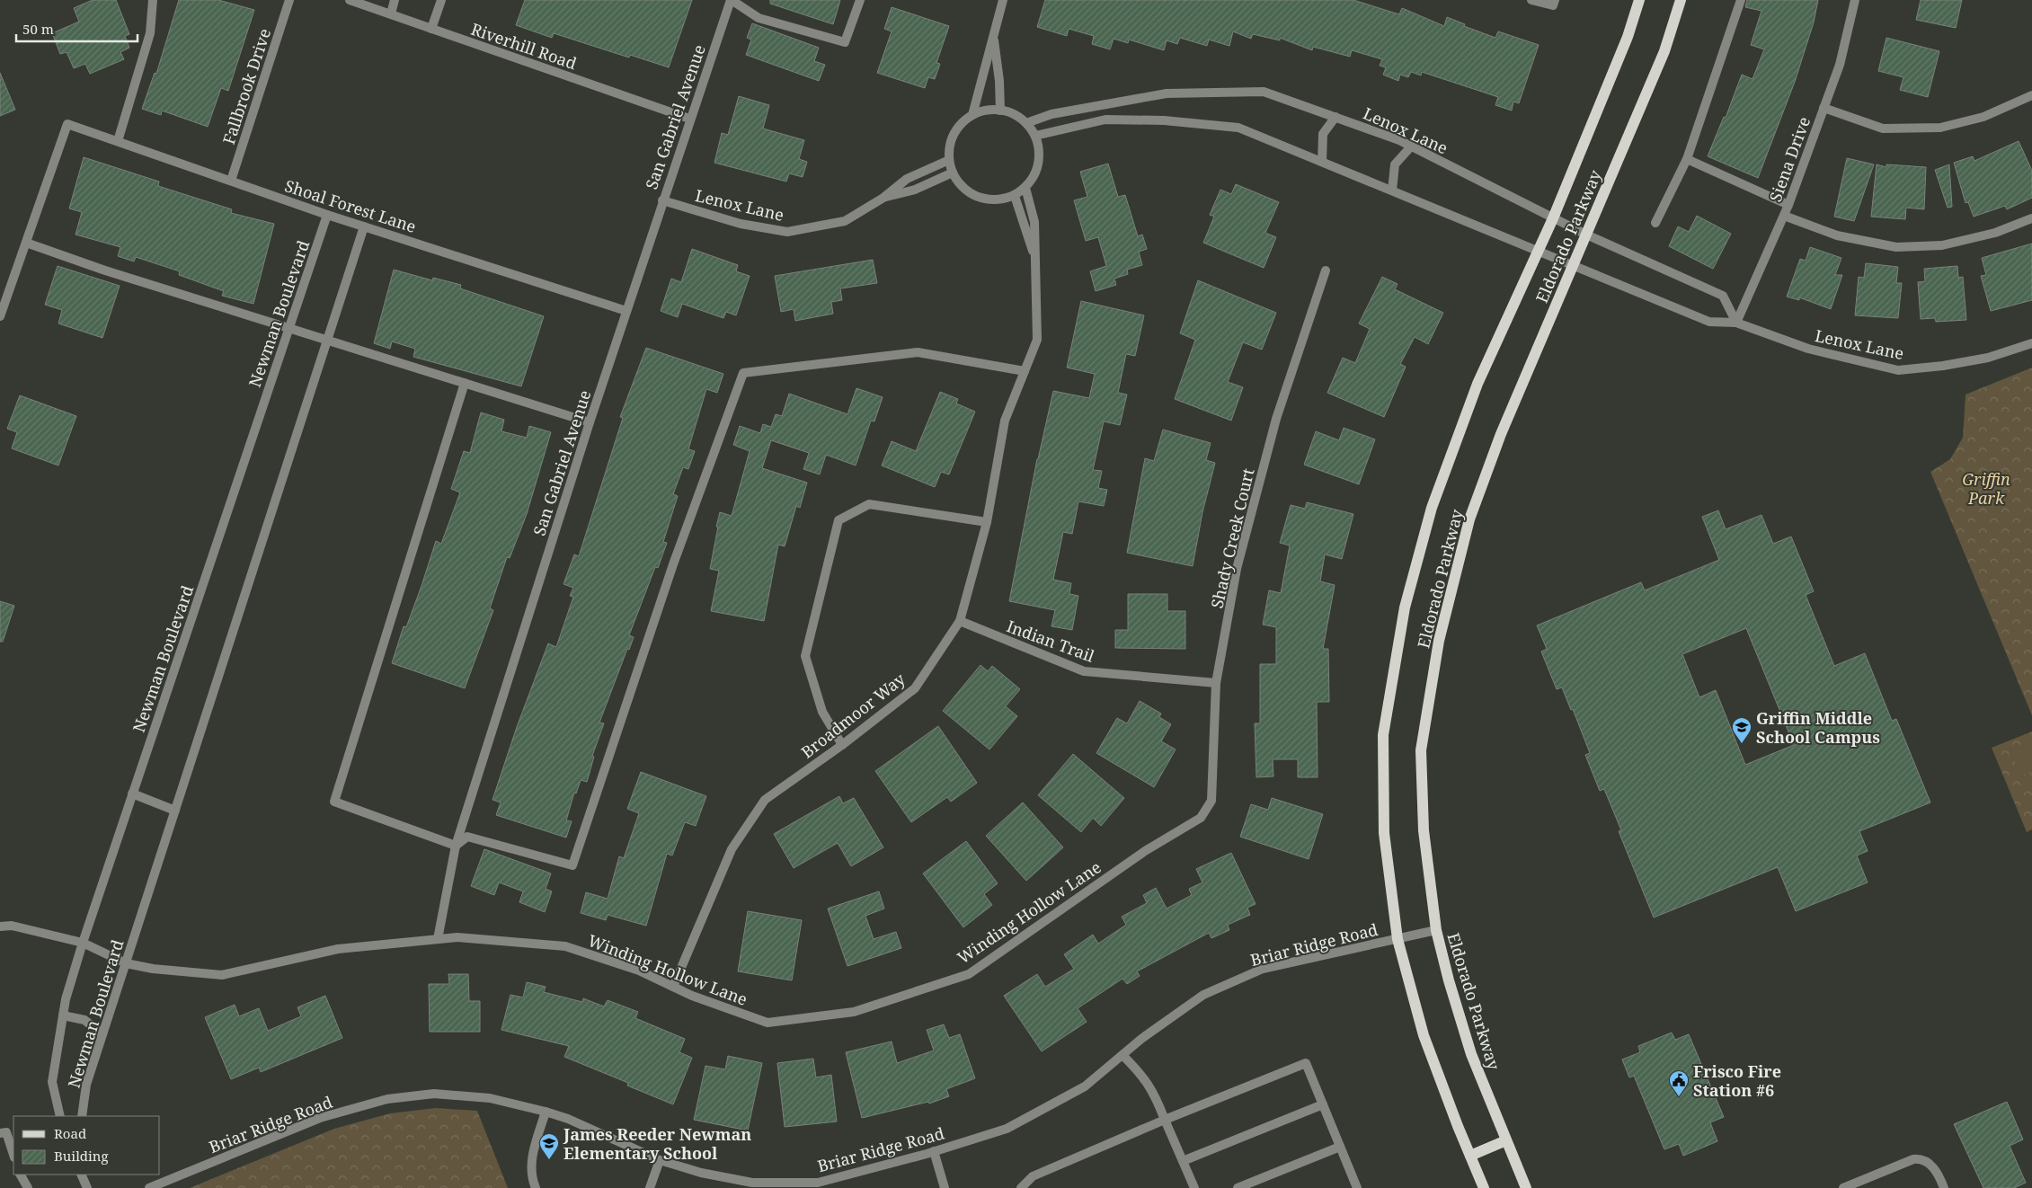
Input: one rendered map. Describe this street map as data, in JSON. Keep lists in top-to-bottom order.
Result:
{
  "streets": {
    "main road": ["Eldorado Parkway"],
    "street": [
      "Riverhill Road",
      "Fallbrook Drive",
      "San Gabriel Avenue",
      "Lenox Lane",
      "Siena Drive",
      "Shoal Forest Lane",
      "Newman Boulevard",
      "Shady Creek Court",
      "Indian Trail",
      "Broadmoor Way",
      "Winding Hollow Lane",
      "Briar Ridge Road"
    ]
  },
  "crossings": [
    ["Riverhill Road", "San Gabriel Avenue"],
    ["Fallbrook Drive", "Shoal Forest Lane"],
    ["San Gabriel Avenue", "Lenox Lane"],
    ["San Gabriel Avenue", "Shoal Forest Lane"],
    ["San Gabriel Avenue", "Winding Hollow Lane"],
    ["Lenox Lane", "Siena Drive"],
    ["Lenox Lane", "Eldorado Parkway"],
    ["Lenox Lane", "Broadmoor Way"],
    ["Shoal Forest Lane", "Newman Boulevard"],
    ["Eldorado Parkway", "Briar Ridge Road"],
    ["Newman Boulevard", "Winding Hollow Lane"],
    ["Shady Creek Court", "Indian Trail"],
    ["Shady Creek Court", "Winding Hollow Lane"],
    ["Indian Trail", "Broadmoor Way"],
    ["Broadmoor Way", "Winding Hollow Lane"]
  ],
  "parks": ["Griffin Park"],
  "places": {
    "school or university": ["Griffin Middle School Campus", "James Reeder Newman Elementary School"],
    "public building": ["Frisco Fire Station #6"]
  },
  "legend": ["Road", "Building"],
  "scale_bar": "50 m"
}
